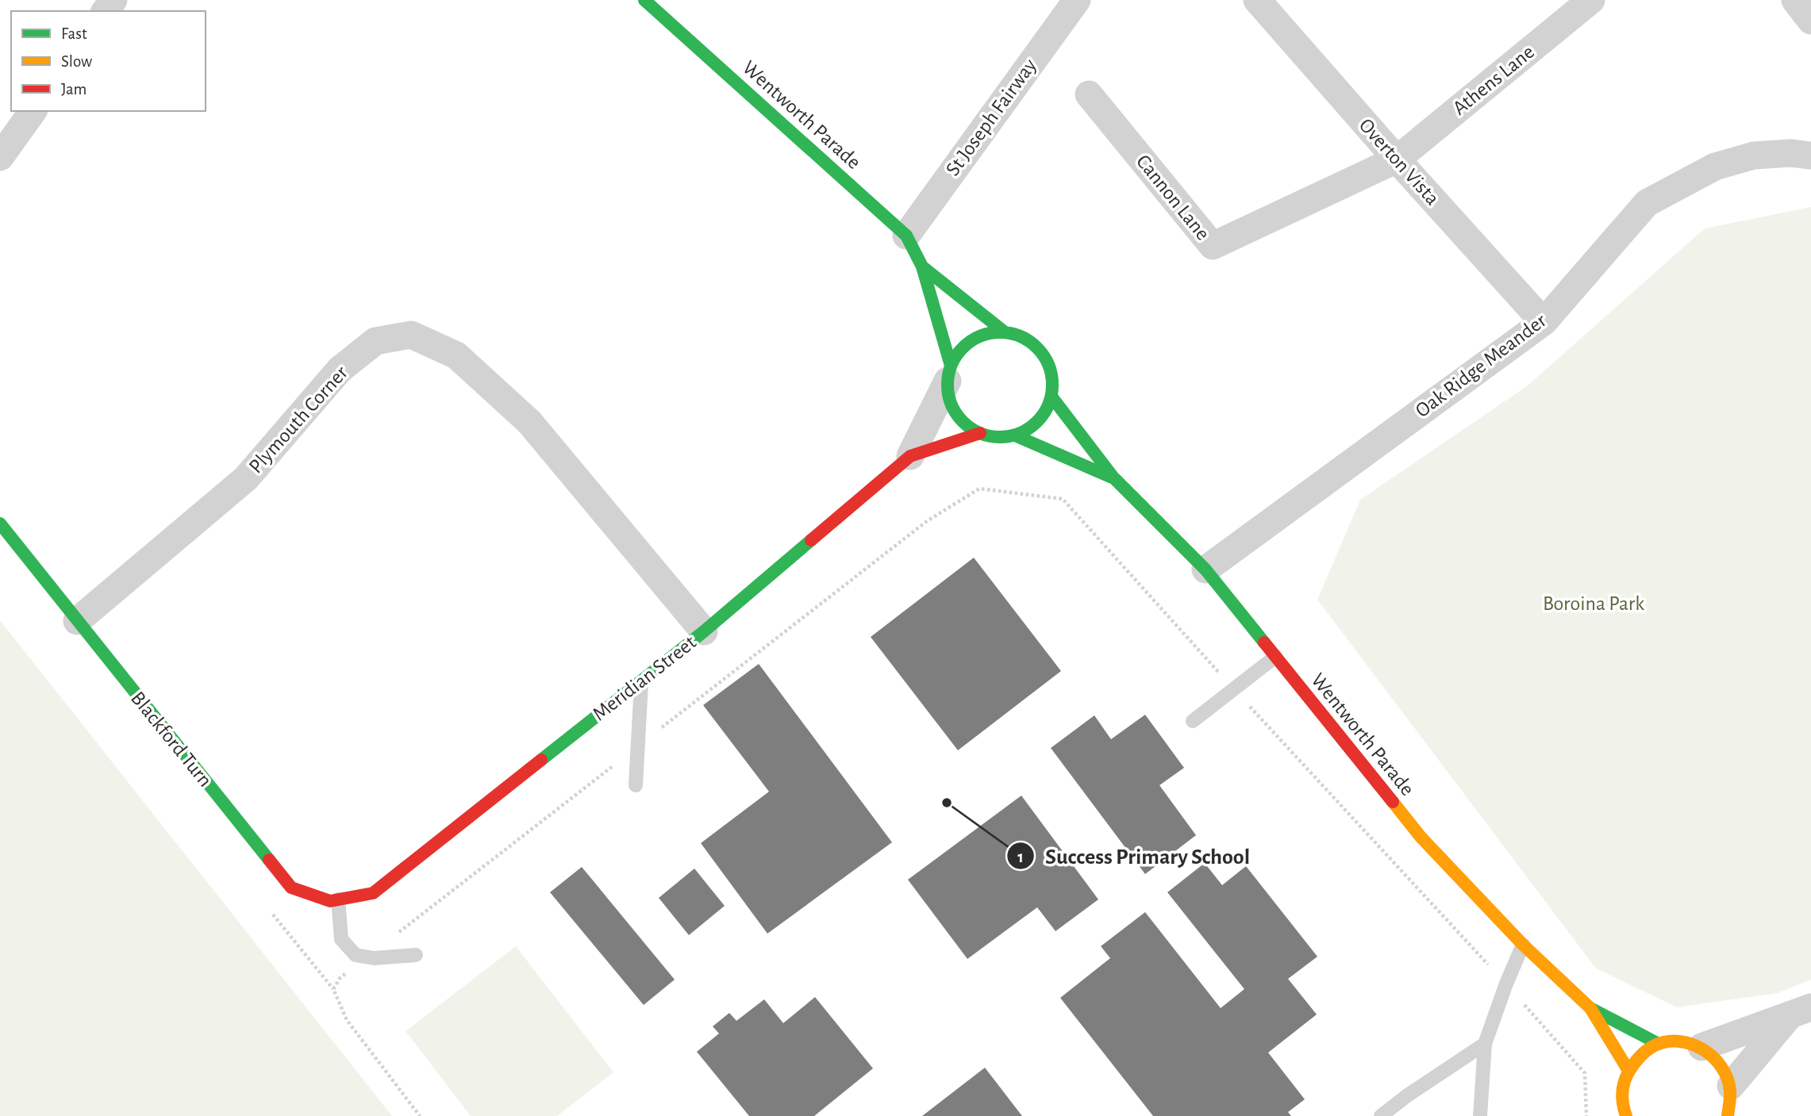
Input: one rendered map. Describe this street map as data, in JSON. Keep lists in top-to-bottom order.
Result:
{
  "streets": {
    "street": [
      "Athens Lane",
      "Wentworth Parade",
      "St Joseph Fairway",
      "Overton Vista",
      "Cannon Lane",
      "Oak Ridge Meander",
      "Plymouth Corner",
      "Meridian Street",
      "Blackford Turn"
    ]
  },
  "crossings": [
    ["Athens Lane", "Overton Vista"],
    ["Athens Lane", "Cannon Lane"],
    ["Wentworth Parade", "St Joseph Fairway"],
    ["Wentworth Parade", "Oak Ridge Meander"],
    ["Wentworth Parade", "Meridian Street"],
    ["Overton Vista", "Cannon Lane"],
    ["Overton Vista", "Oak Ridge Meander"],
    ["Plymouth Corner", "Meridian Street"],
    ["Plymouth Corner", "Blackford Turn"],
    ["Meridian Street", "Blackford Turn"]
  ],
  "parks": ["Boroina Park"],
  "places": ["Success Primary School"],
  "legend": ["Fast", "Slow", "Jam"]
}
